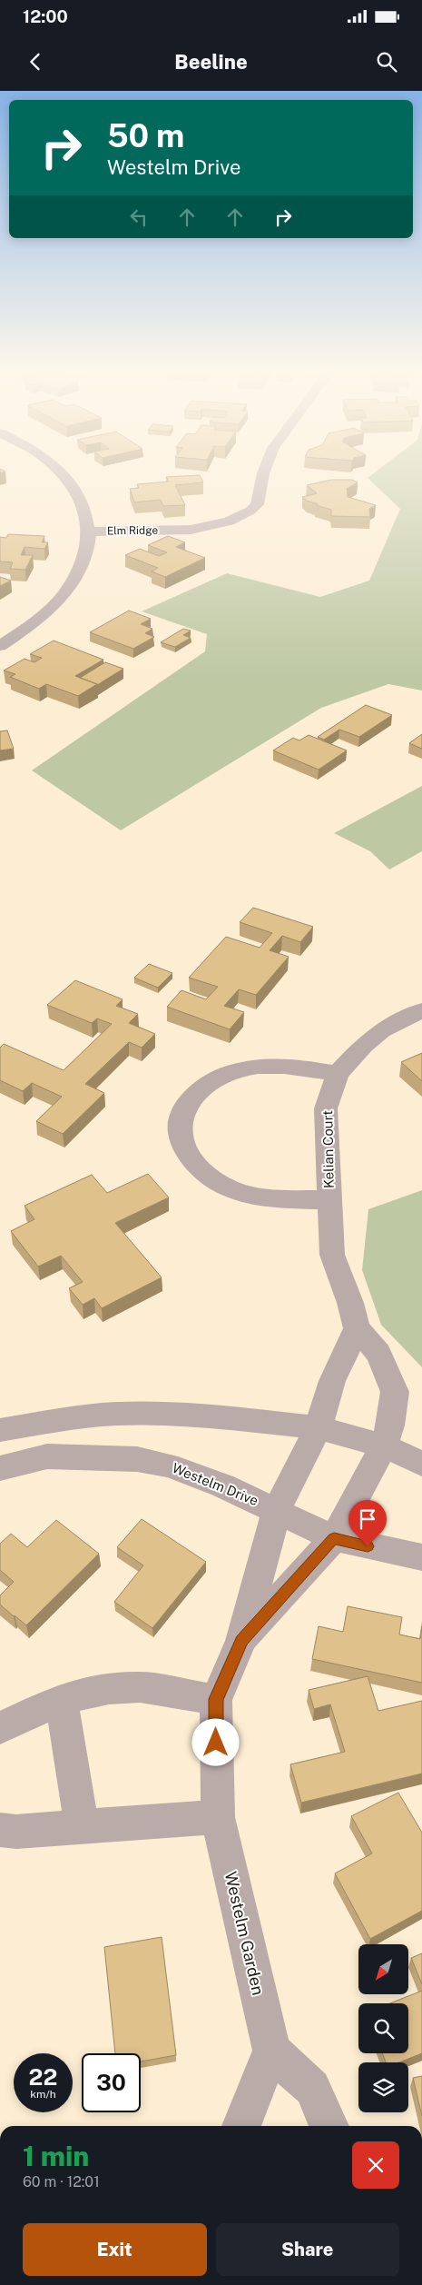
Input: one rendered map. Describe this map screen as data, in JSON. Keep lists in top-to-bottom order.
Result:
{
  "streets": {
    "street": [
      "Elm Ridge",
      "Kelian Court",
      "Westelm Drive",
      "Westelm Garden"
    ]
  },
  "crossings": [
    ["Kelian Court", "Westelm Drive"],
    ["Kelian Court", "Westelm Garden"],
    ["Westelm Drive", "Westelm Garden"]
  ],
  "north": "bottom left",
  "page": {
    "status": "12:00",
    "header": "Beeline",
    "turn": ["50 m", "Westelm Drive"],
    "speed": "22 km/h",
    "limit": "30",
    "heading": ["1 min", "60 m · 12:01"],
    "buttons": ["Exit", "Share"]
  }
}
